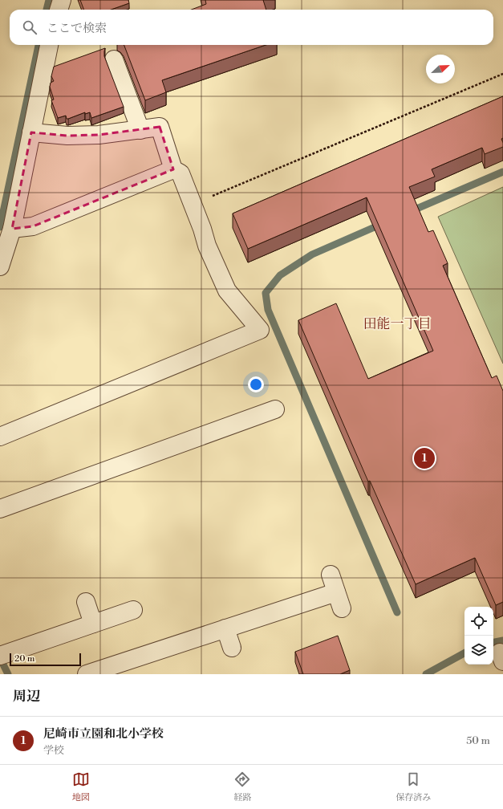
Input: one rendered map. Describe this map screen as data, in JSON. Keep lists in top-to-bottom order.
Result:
{
  "districts": ["田能一丁目"],
  "scale_bar": "20 m",
  "north": "top right",
  "page": {
    "search": "ここで検索",
    "pins": "1",
    "scale": "20 m",
    "heading": "周辺",
    "list": [
      {
        "mark": "1",
        "name": "尼崎市立園和北小学校",
        "note": "学校",
        "value": "50 m"
      }
    ],
    "nav": ["地図", "経路", "保存済み"]
  }
}
